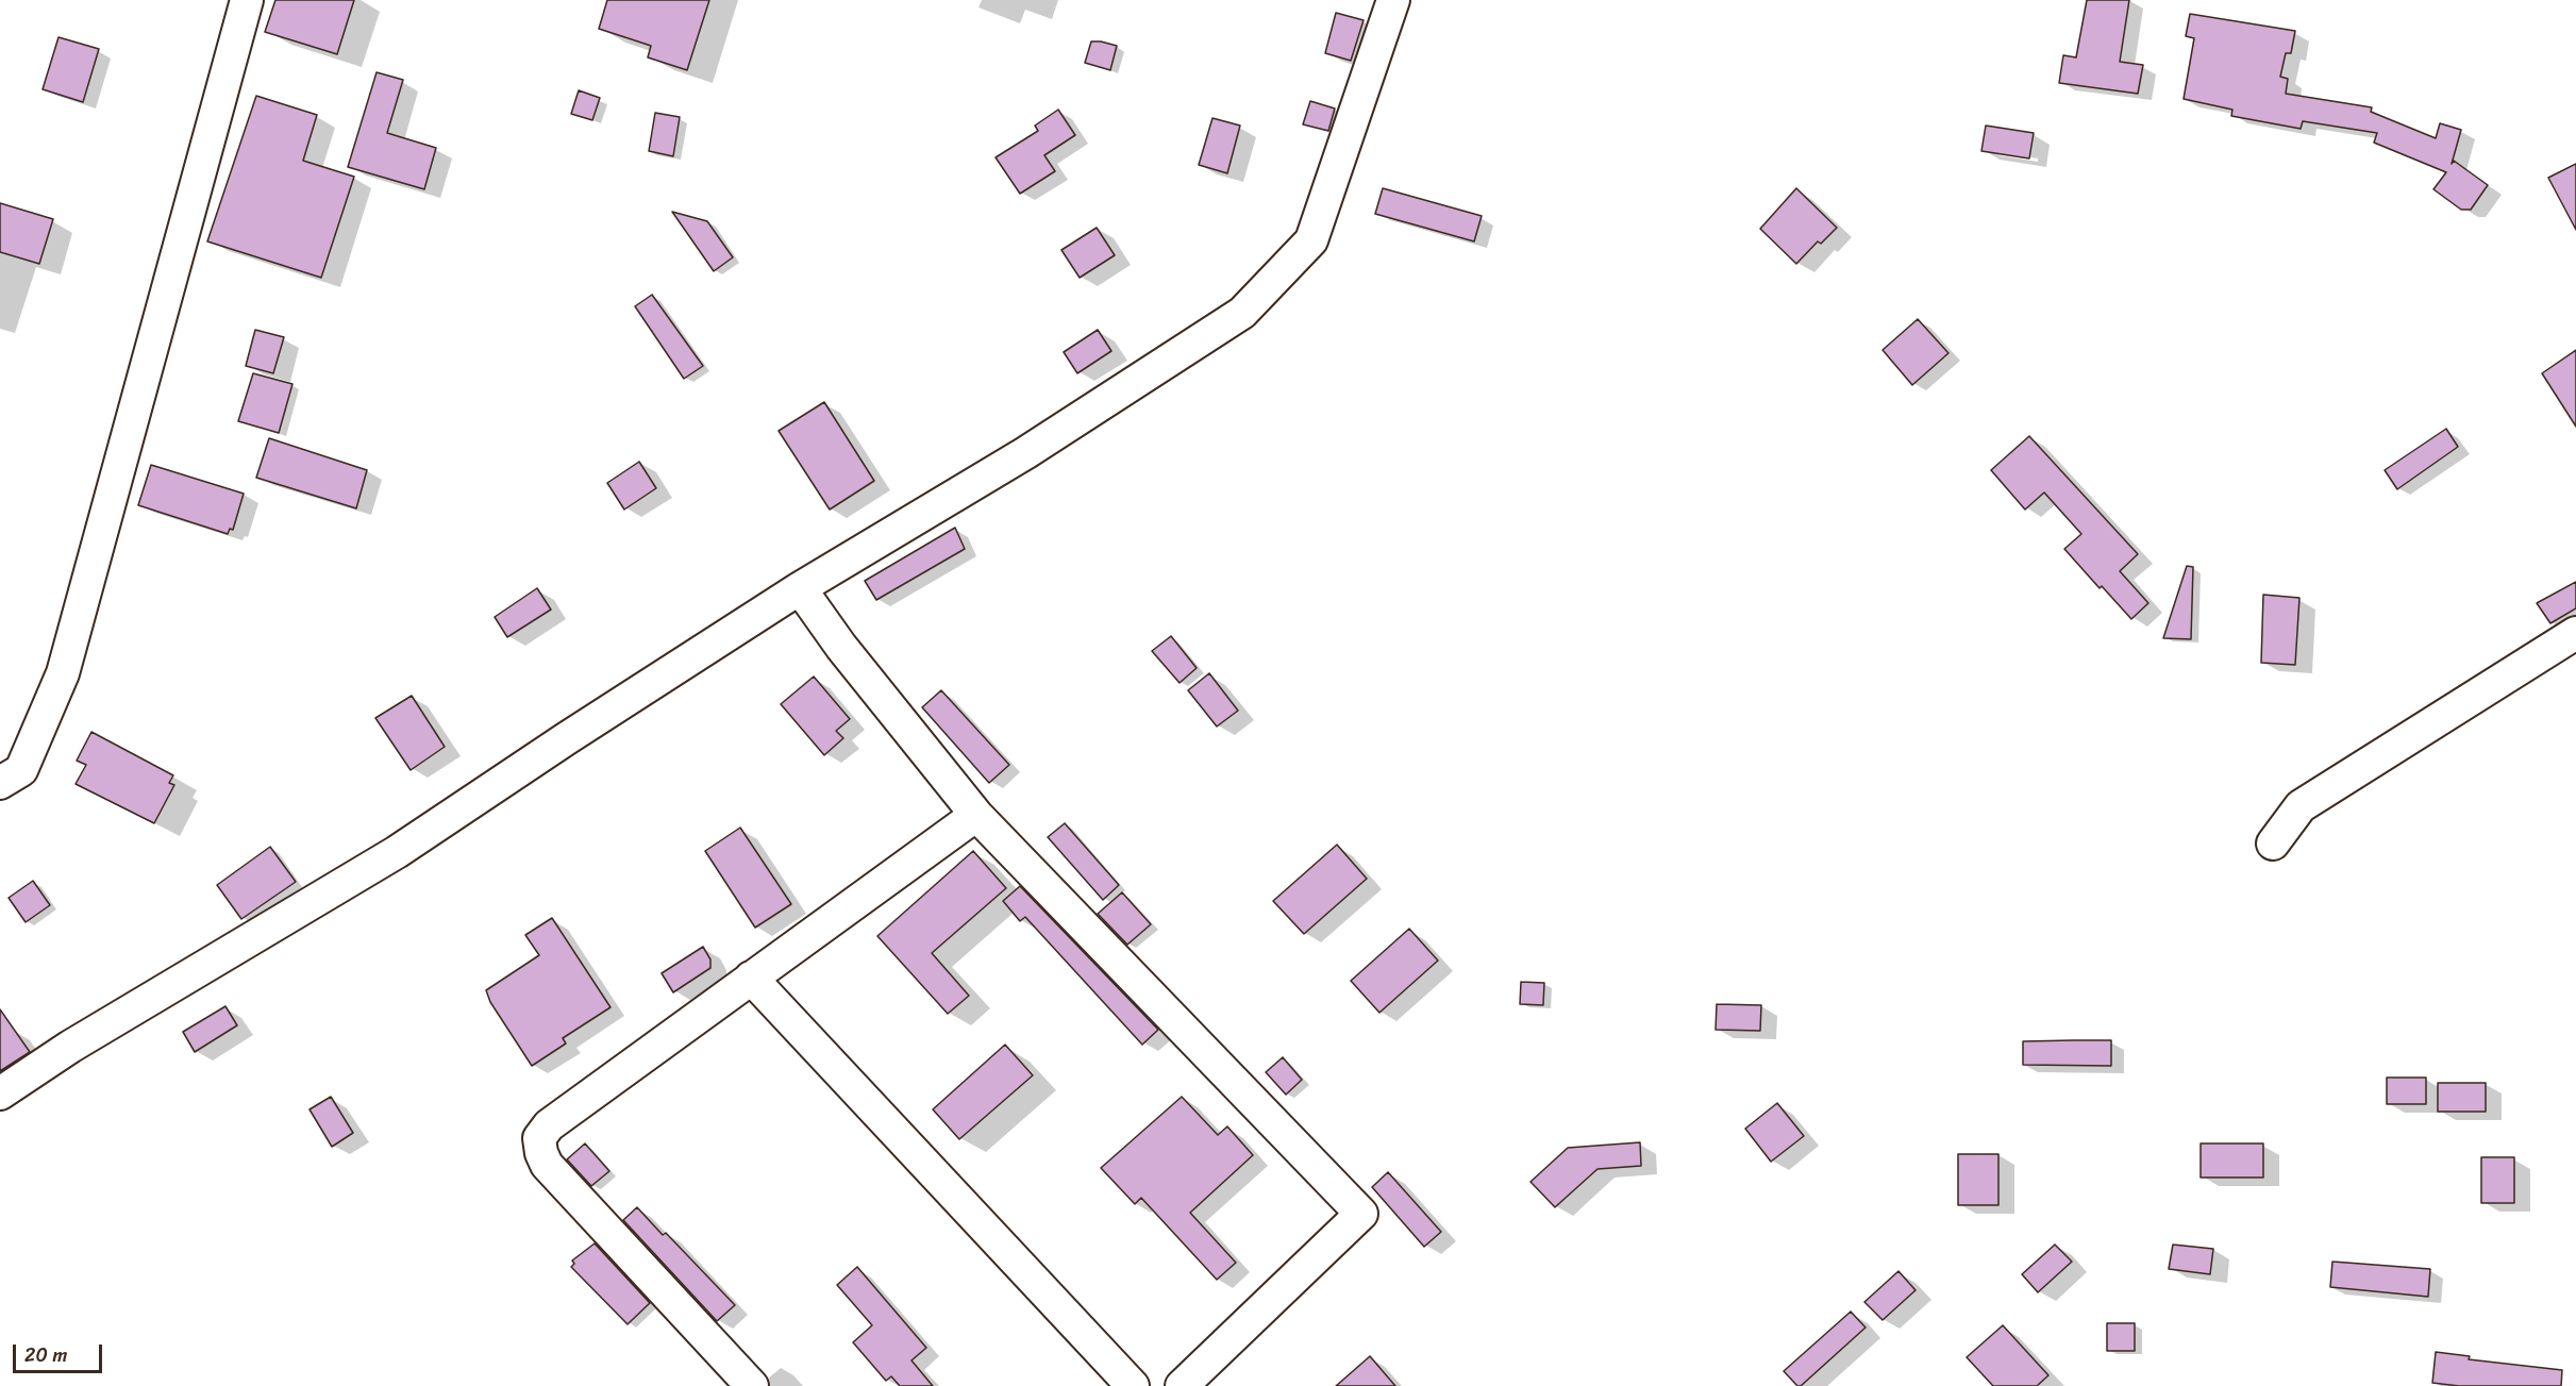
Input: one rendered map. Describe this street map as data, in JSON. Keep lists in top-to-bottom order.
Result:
{
  "scale_bar": "20 m"
}
